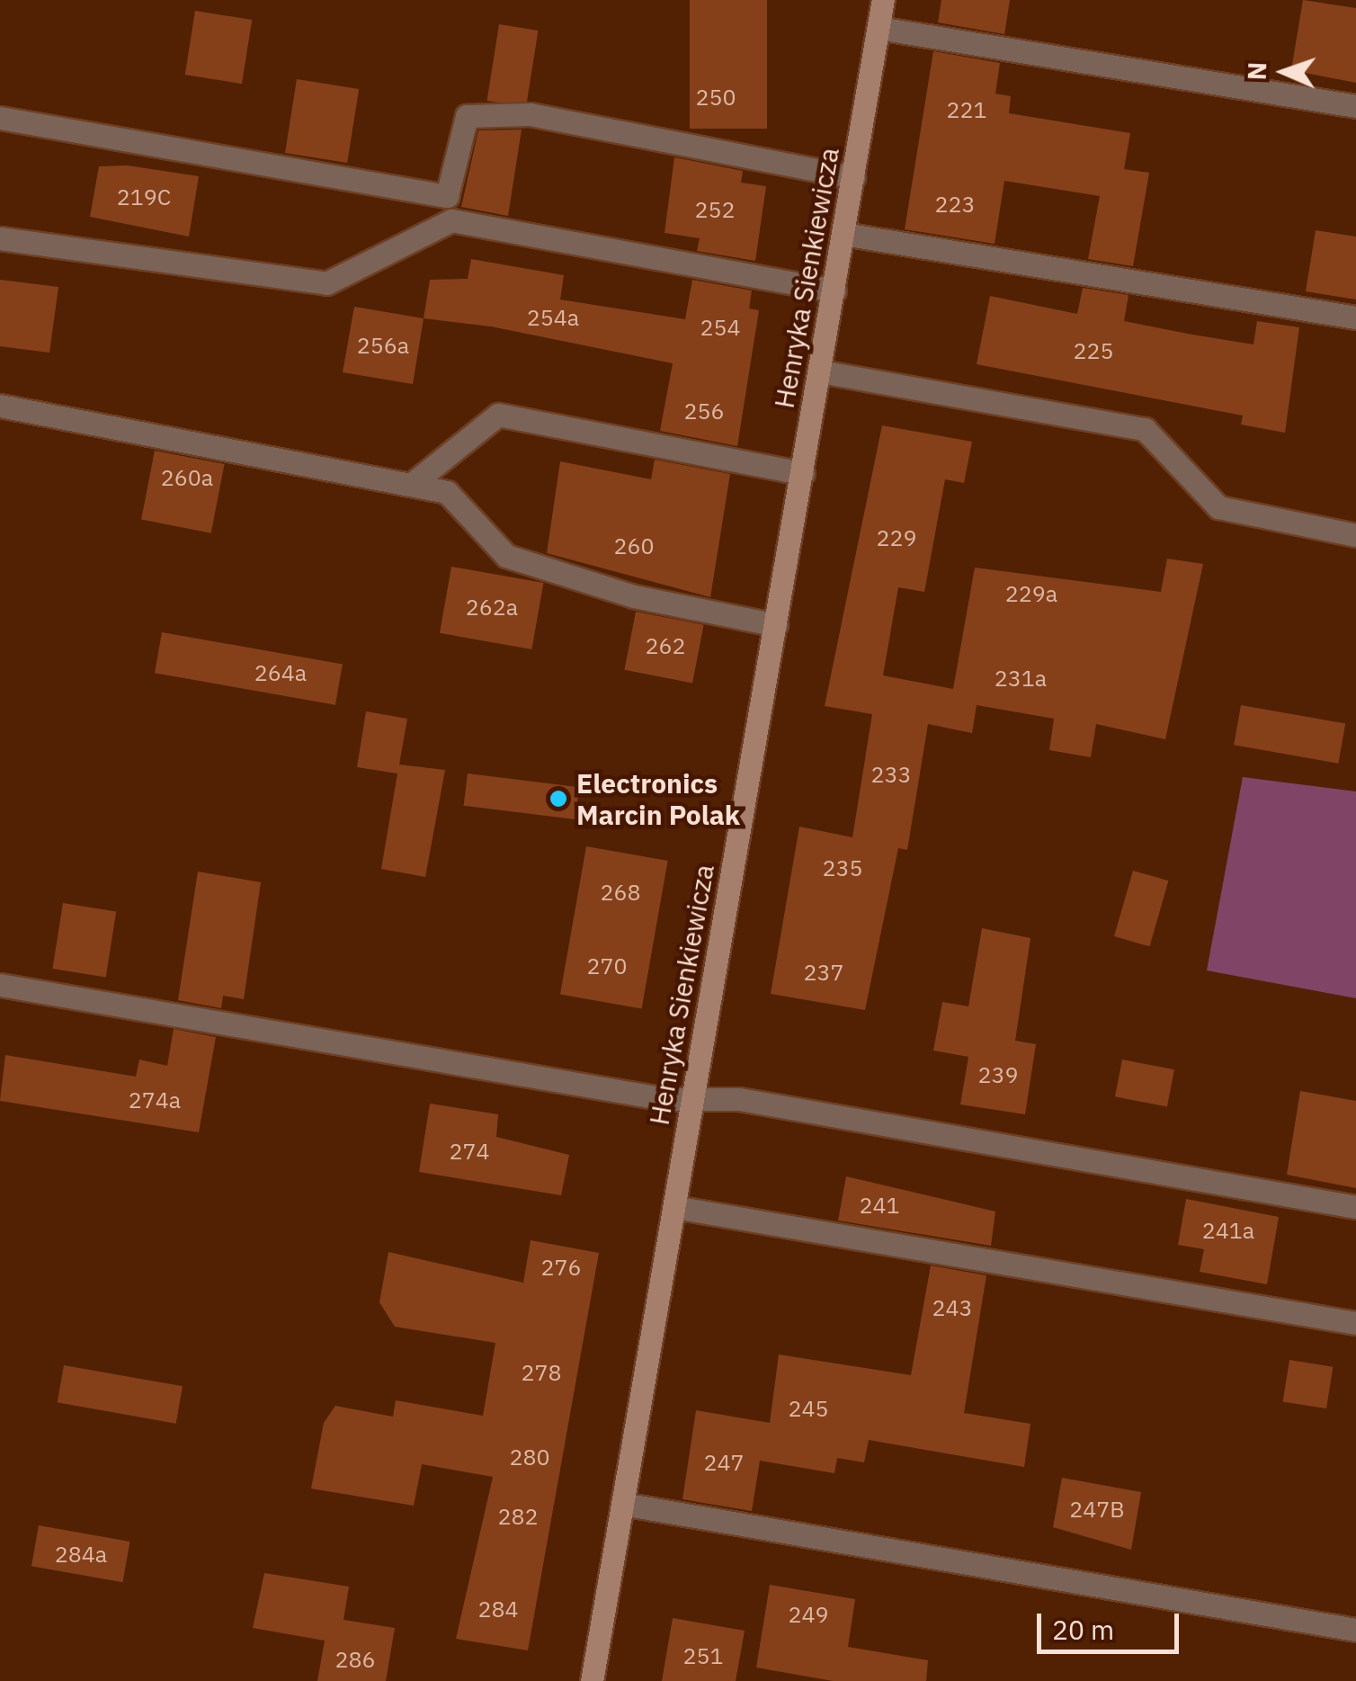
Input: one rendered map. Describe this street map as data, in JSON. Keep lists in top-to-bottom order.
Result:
{
  "streets": {
    "street": ["Henryka Sienkiewicza"]
  },
  "places": ["Electronics Marcin Polak"],
  "house_numbers": [
    "250",
    "221",
    "219C",
    "223",
    "252",
    "254a",
    "254",
    "256a",
    "225",
    "256",
    "260a",
    "229",
    "260",
    "229a",
    "262a",
    "262",
    "264a",
    "231a",
    "233",
    "235",
    "268",
    "270",
    "237",
    "239",
    "274a",
    "274",
    "241",
    "241a",
    "276",
    "243",
    "278",
    "245",
    "280",
    "247",
    "247B",
    "282",
    "284a",
    "284",
    "249",
    "251",
    "286"
  ],
  "scale_bar": "20 m",
  "north": "left"
}
